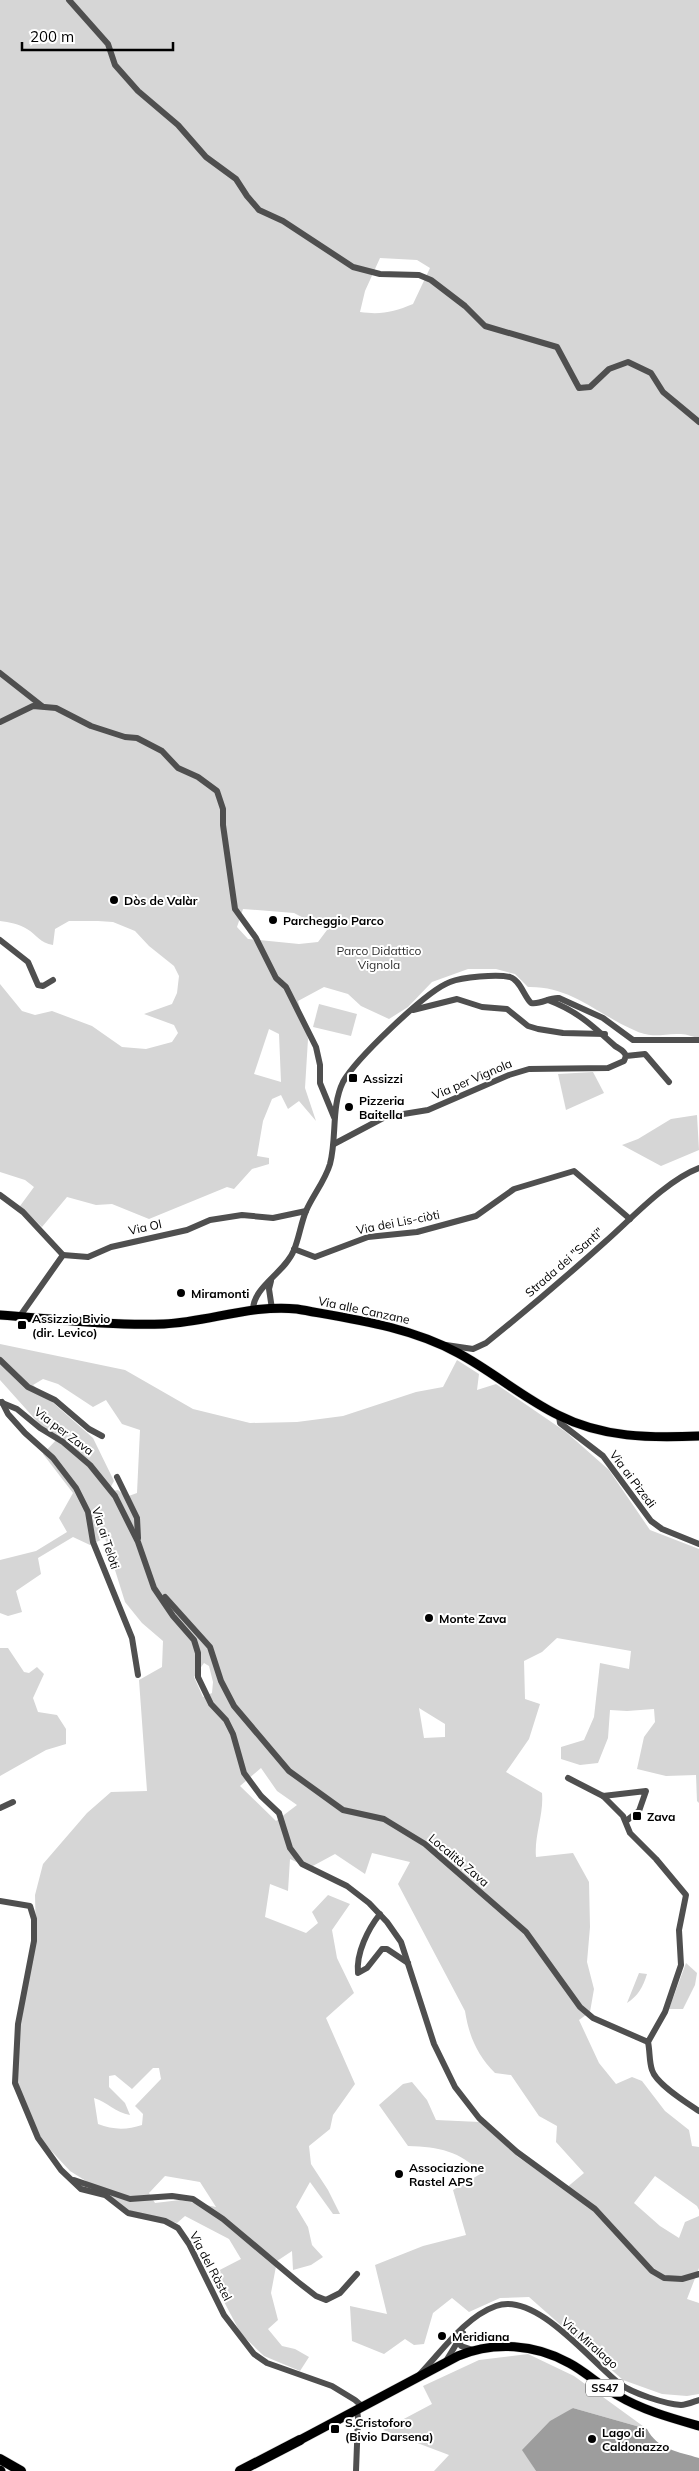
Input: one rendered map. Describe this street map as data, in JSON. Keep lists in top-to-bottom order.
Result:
{
  "streets": {
    "highway": ["SS47"],
    "main road": ["Via alle Canzane"],
    "street": [
      "Via per Vignola",
      "Via dei Lis-ciòti",
      "Via Ol",
      "Strada dei \"Santi\"",
      "Via per Zava",
      "Via ai Pizedi",
      "Via ai Telòti",
      "Località Zava",
      "Via del Ràstel",
      "Via Miralago"
    ]
  },
  "crossings": [
    ["Via dei Lis-ciòti", "Strada dei \"Santi\""],
    ["Strada dei \"Santi\"", "Via alle Canzane"],
    ["Via alle Canzane", "Via ai Pizedi"],
    ["Via per Zava", "Via ai Telòti"],
    ["Via per Zava", "Località Zava"],
    ["Via del Ràstel", "SS47"]
  ],
  "parks": ["Parco Didattico Vignola"],
  "places": {
    "other": [
      "Dòs de Valàr",
      "Parcheggio Parco",
      "Pizzeria Baitella",
      "Miramonti",
      "Monte Zava",
      "Associazione Rastel APS",
      "Meridiana",
      "Lago di Caldonazzo"
    ],
    "transit": [
      "Assizzi",
      "Assizzio Bivio (dir. Levico)",
      "Zava",
      "S.Cristoforo (Bivio Darsena)"
    ]
  },
  "scale_bar": "200 m"
}
